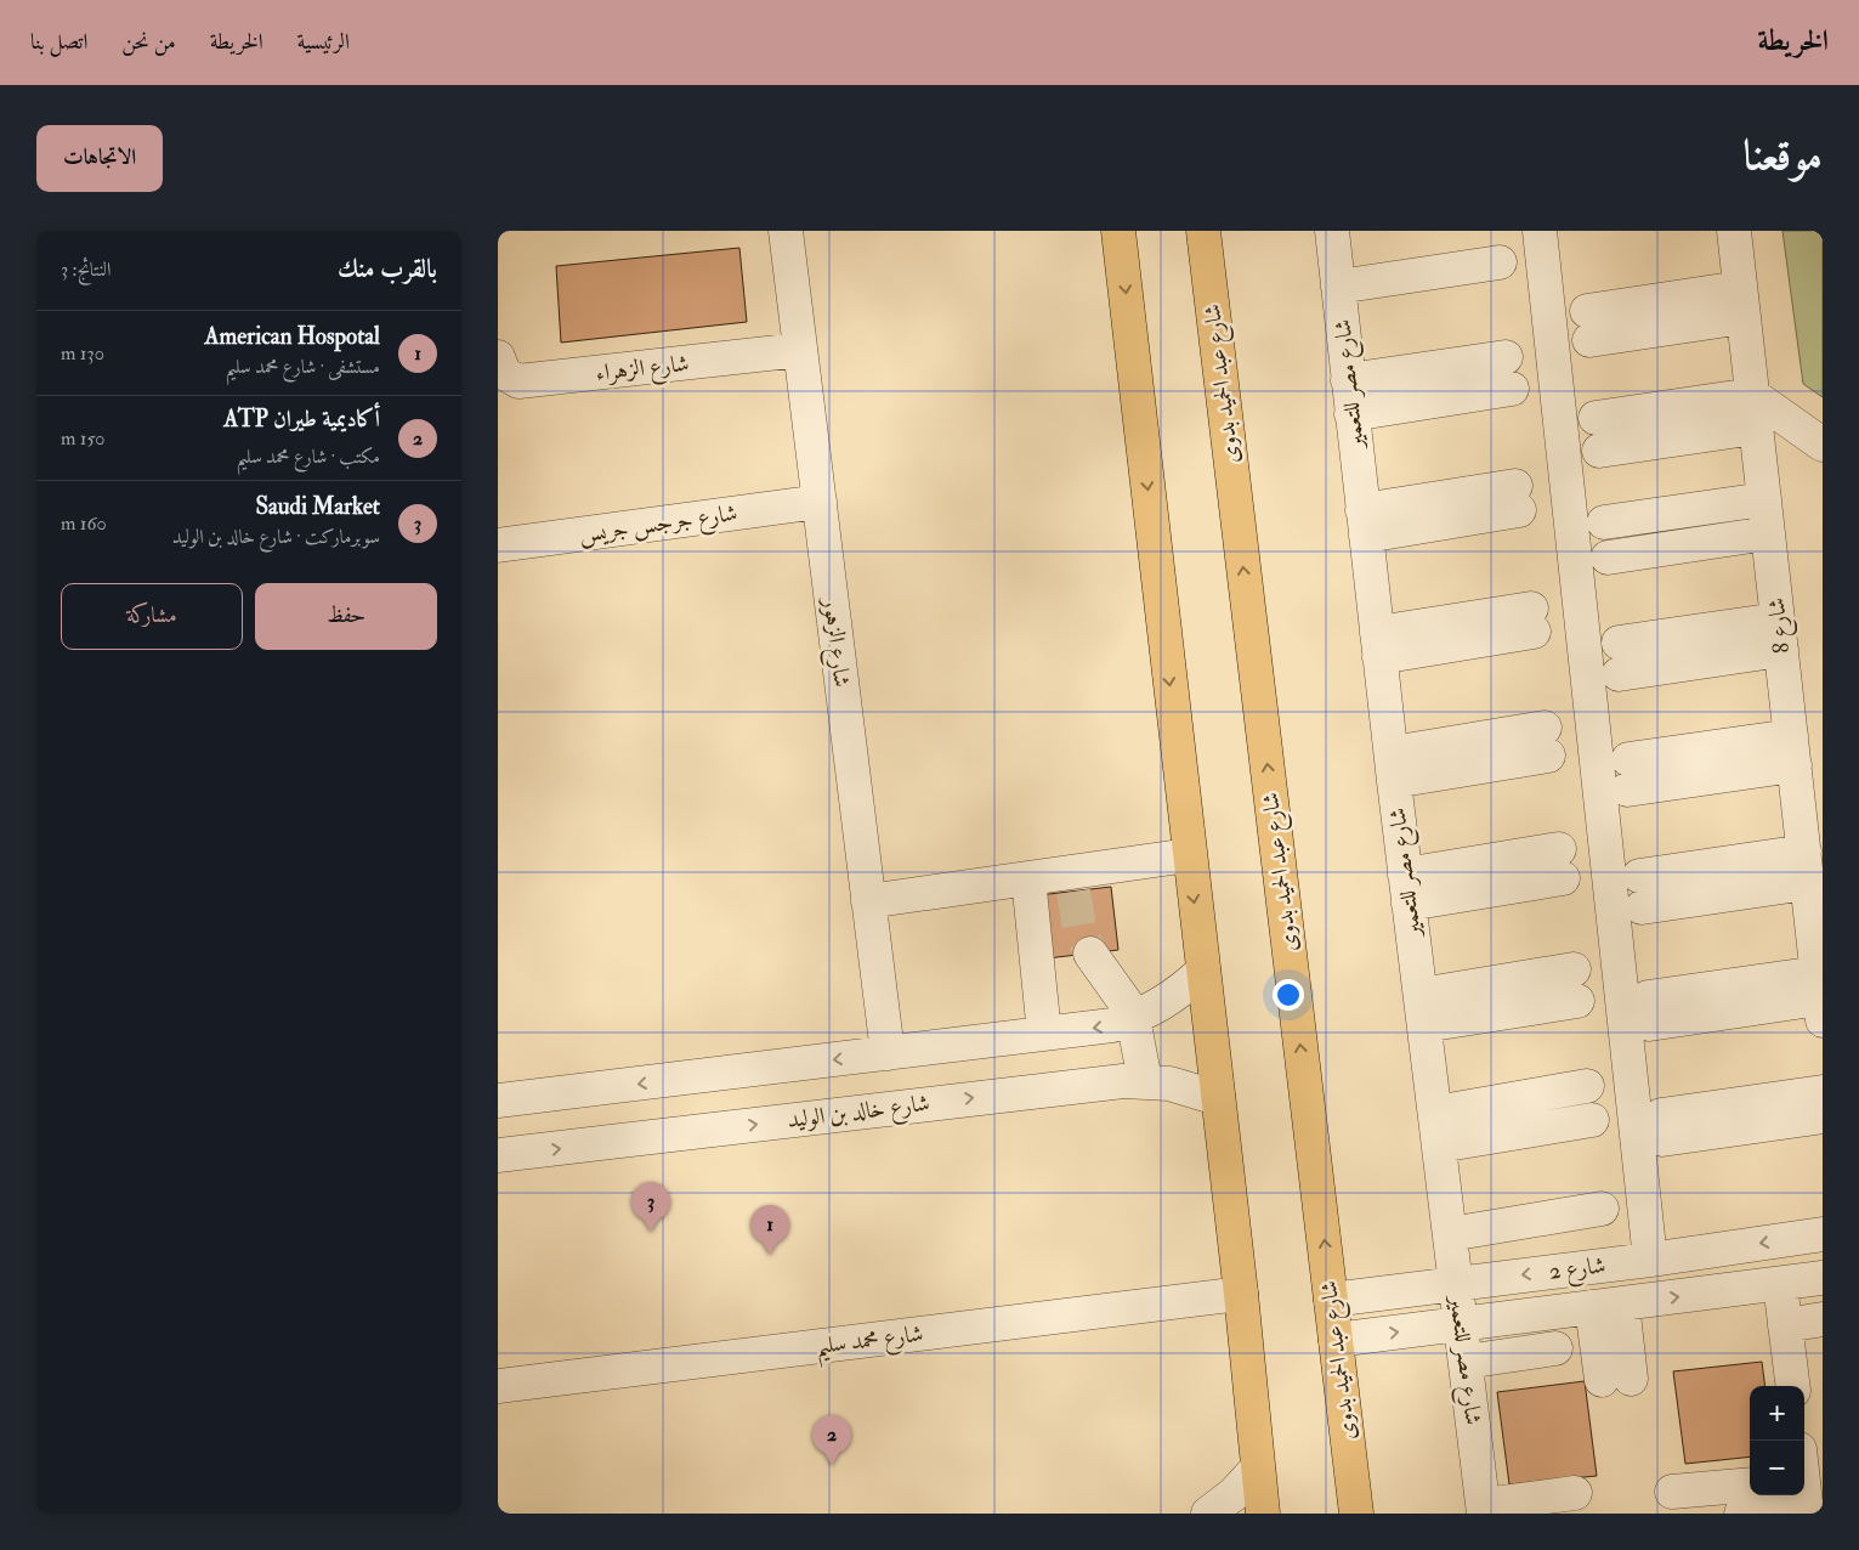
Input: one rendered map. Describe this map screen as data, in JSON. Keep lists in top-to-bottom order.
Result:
{
  "streets": {
    "main road": ["شارع عبد الحميد بدوى"],
    "street": [
      "شارع الزهراء",
      "شارع مصر للتعمير",
      "شارع جرجس جريس",
      "شارع 8",
      "شارع الزهور",
      "شارع خالد بن الوليد",
      "شارع 2",
      "شارع محمد سليم"
    ]
  },
  "crossings": [
    ["شارع الزهراء", "شارع الزهور"],
    ["شارع عبد الحميد بدوى", "شارع 2"],
    ["شارع مصر للتعمير", "شارع 2"],
    ["شارع جرجس جريس", "شارع الزهور"]
  ],
  "page": {
    "header": "الخريطة",
    "nav": [
      "الرئيسية",
      "الخريطة",
      "من نحن",
      "اتصل بنا"
    ],
    "title": "موقعنا",
    "buttons": [
      "الاتجاهات",
      ["حفظ", "مشاركة"]
    ],
    "heading": ["بالقرب منك", "النتائج: 3"],
    "list": [
      {
        "mark": "1",
        "name": "American Hospotal",
        "note": "مستشفى · شارع محمد سليم",
        "value": "130 m"
      },
      {
        "mark": "2",
        "name": "أكاديمية طيران ATP",
        "note": "مكتب · شارع محمد سليم",
        "value": "150 m"
      },
      {
        "mark": "3",
        "name": "Saudi Market",
        "note": "سوبرماركت · شارع خالد بن الوليد",
        "value": "160 m"
      }
    ],
    "pins": ["3", "1", "2"],
    "map_buttons": ["+", "−"]
  }
}
